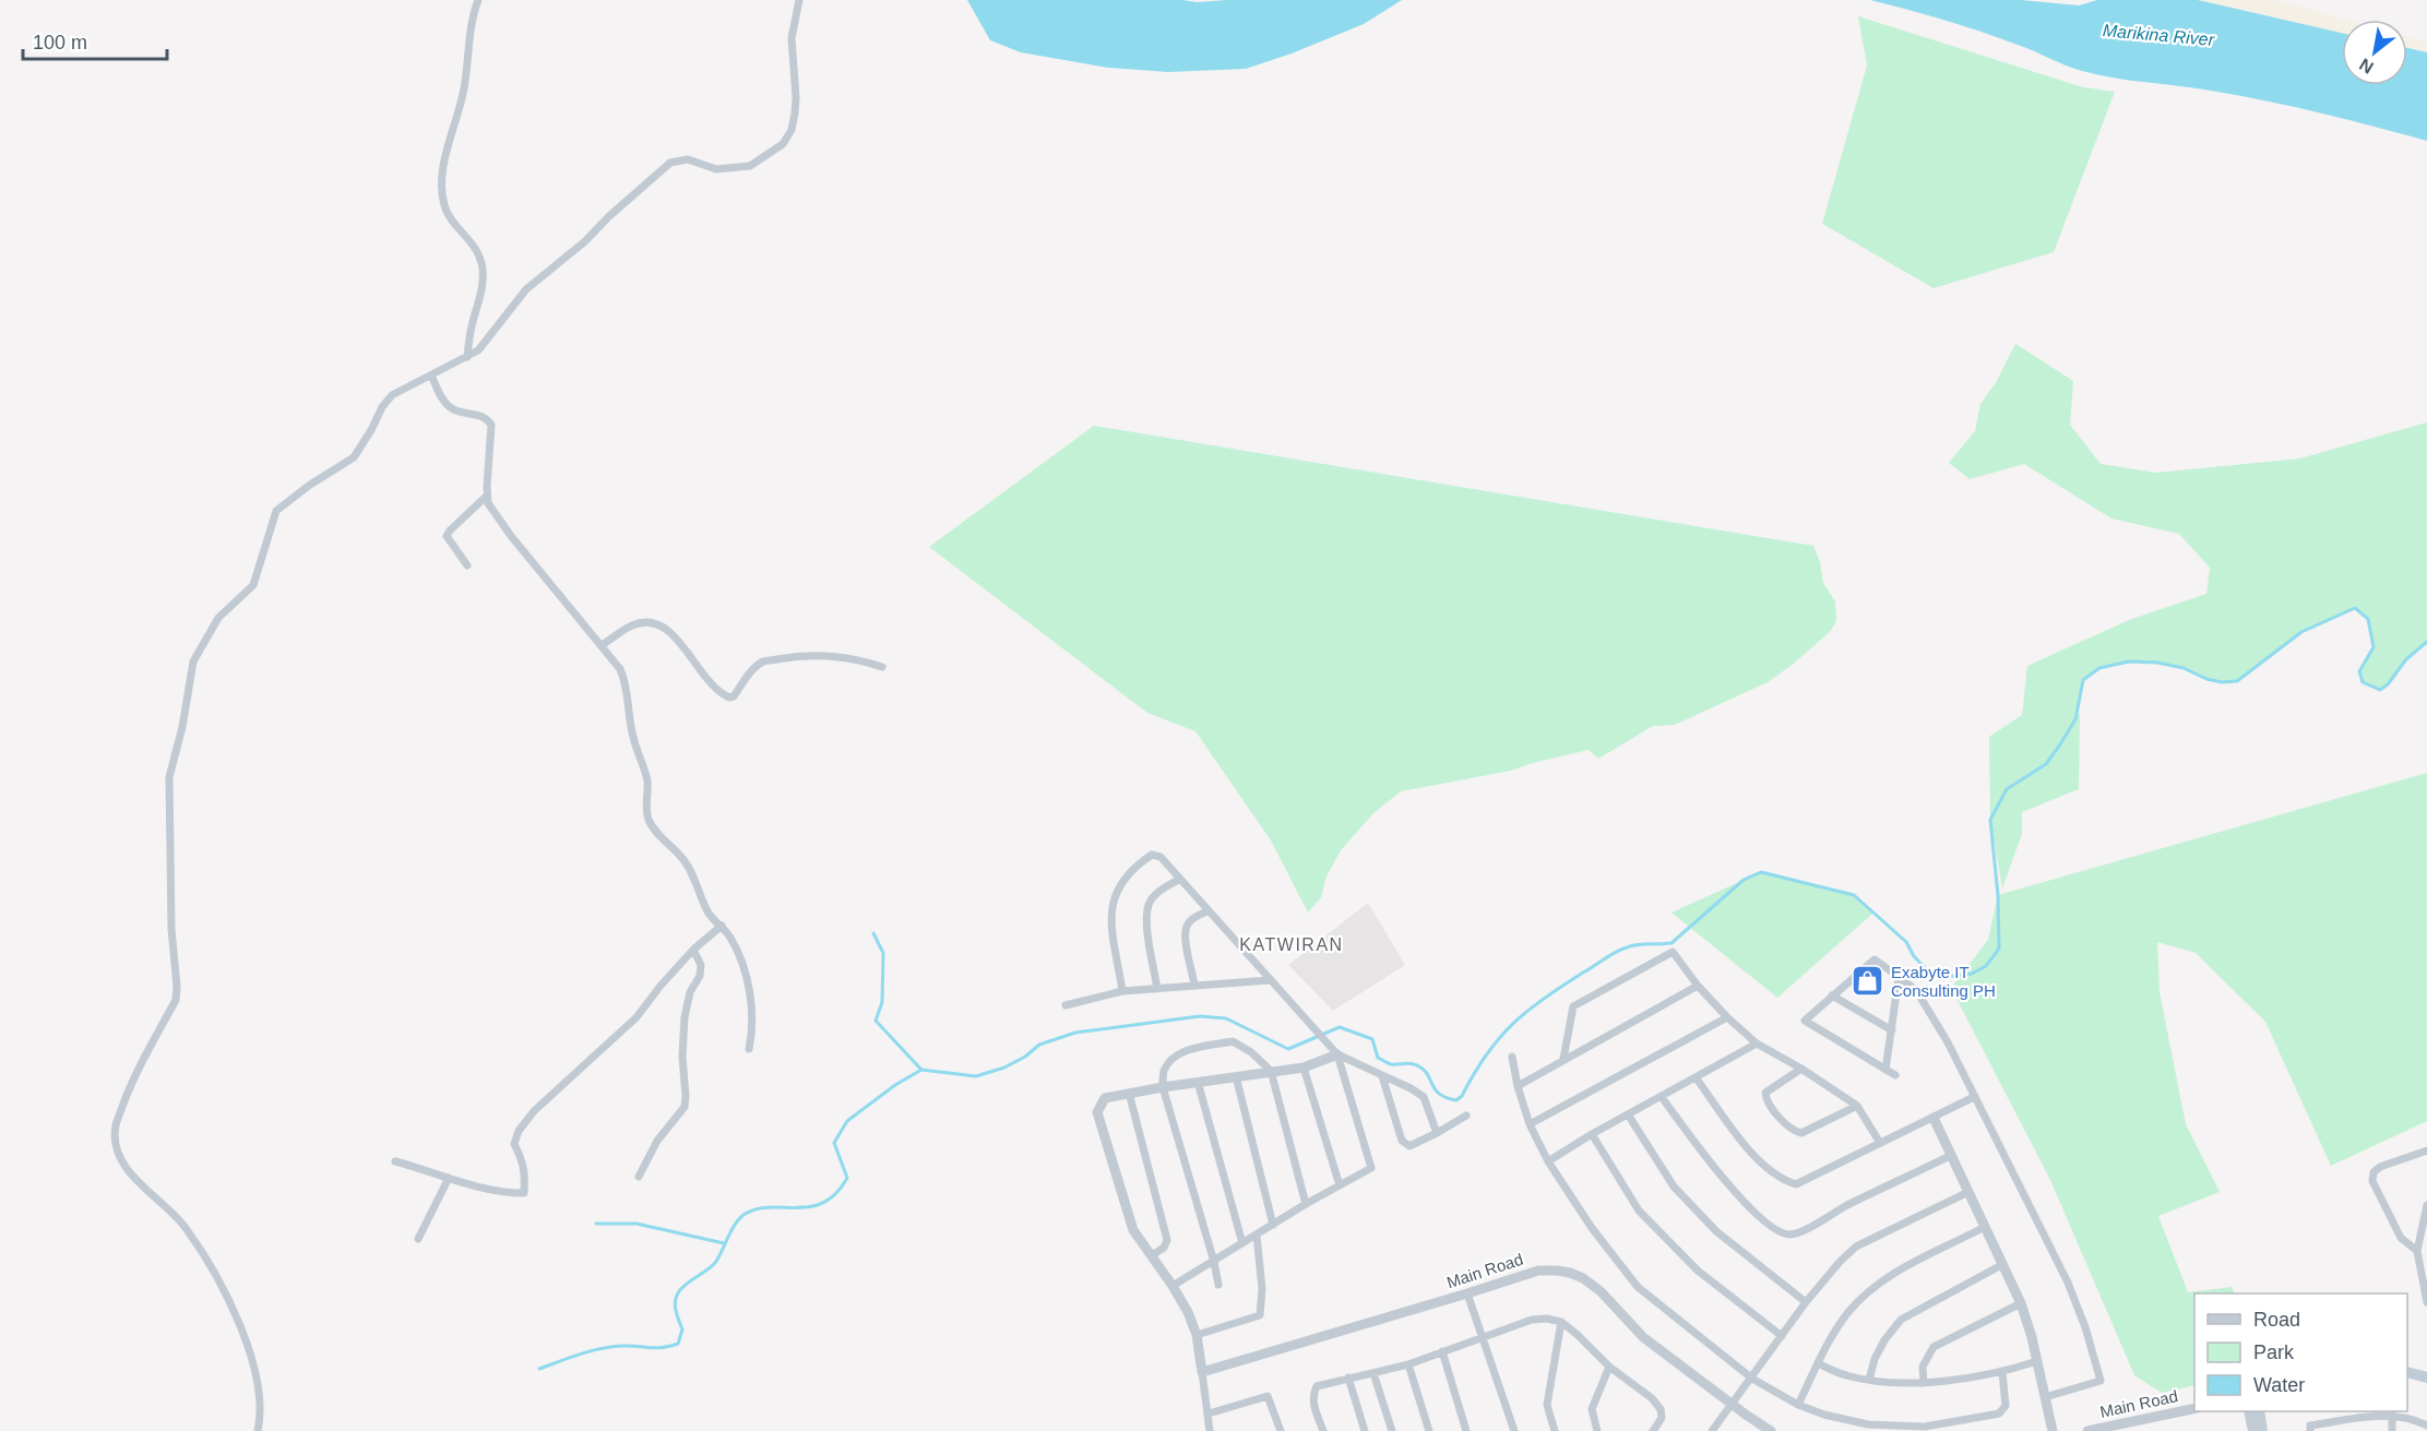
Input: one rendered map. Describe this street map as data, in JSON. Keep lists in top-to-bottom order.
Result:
{
  "streets": {
    "street": ["Main Road"]
  },
  "districts": ["KATWIRAN"],
  "water": ["Marikina River"],
  "places": {
    "shop": ["Exabyte IT Consulting PH"]
  },
  "legend": ["Road", "Park", "Water"],
  "scale_bar": "100 m",
  "north": "bottom left"
}
